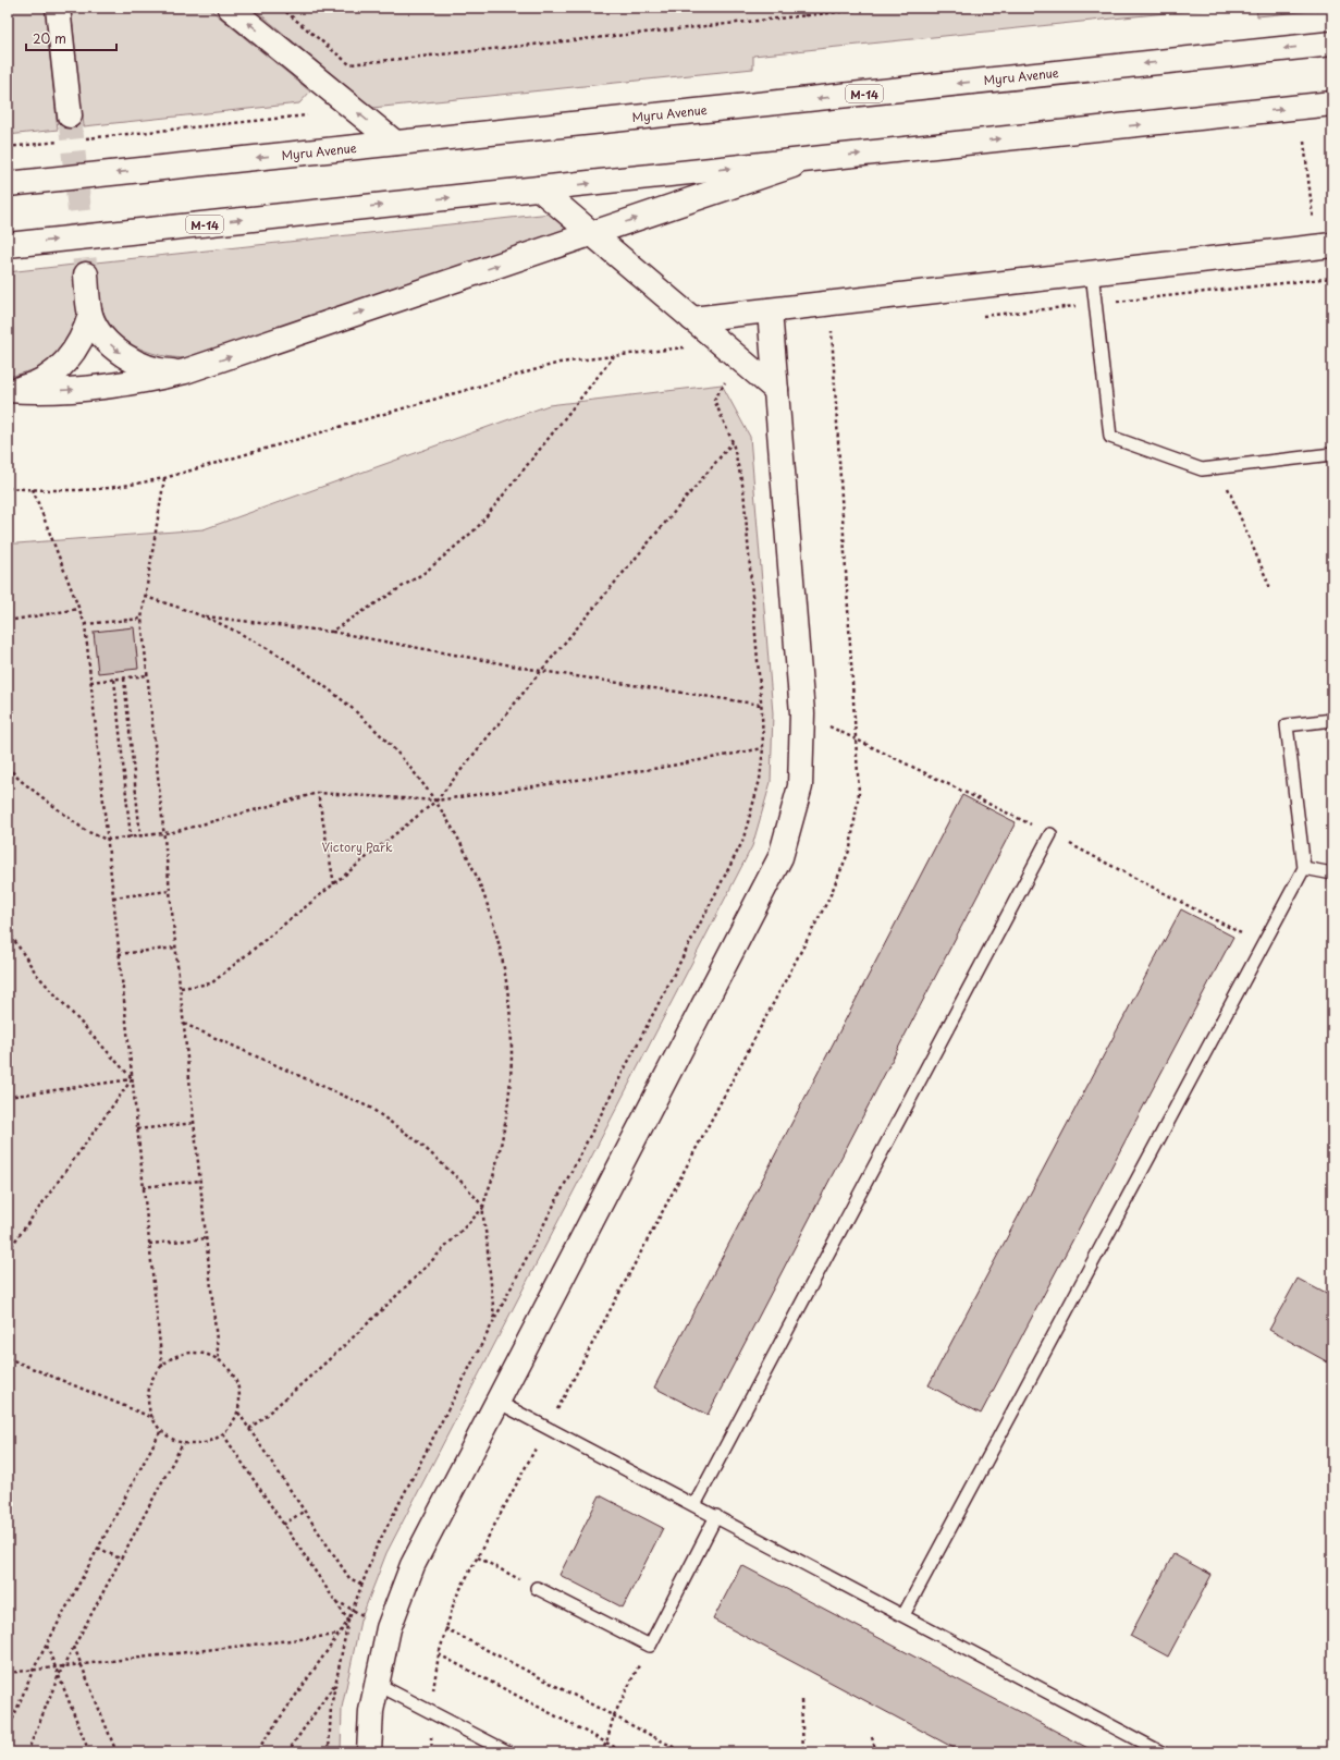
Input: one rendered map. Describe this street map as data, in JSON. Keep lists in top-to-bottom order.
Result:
{
  "streets": {
    "main road": ["Myru Avenue", "М-14"]
  },
  "parks": ["Victory Park"],
  "scale_bar": "20 m"
}
